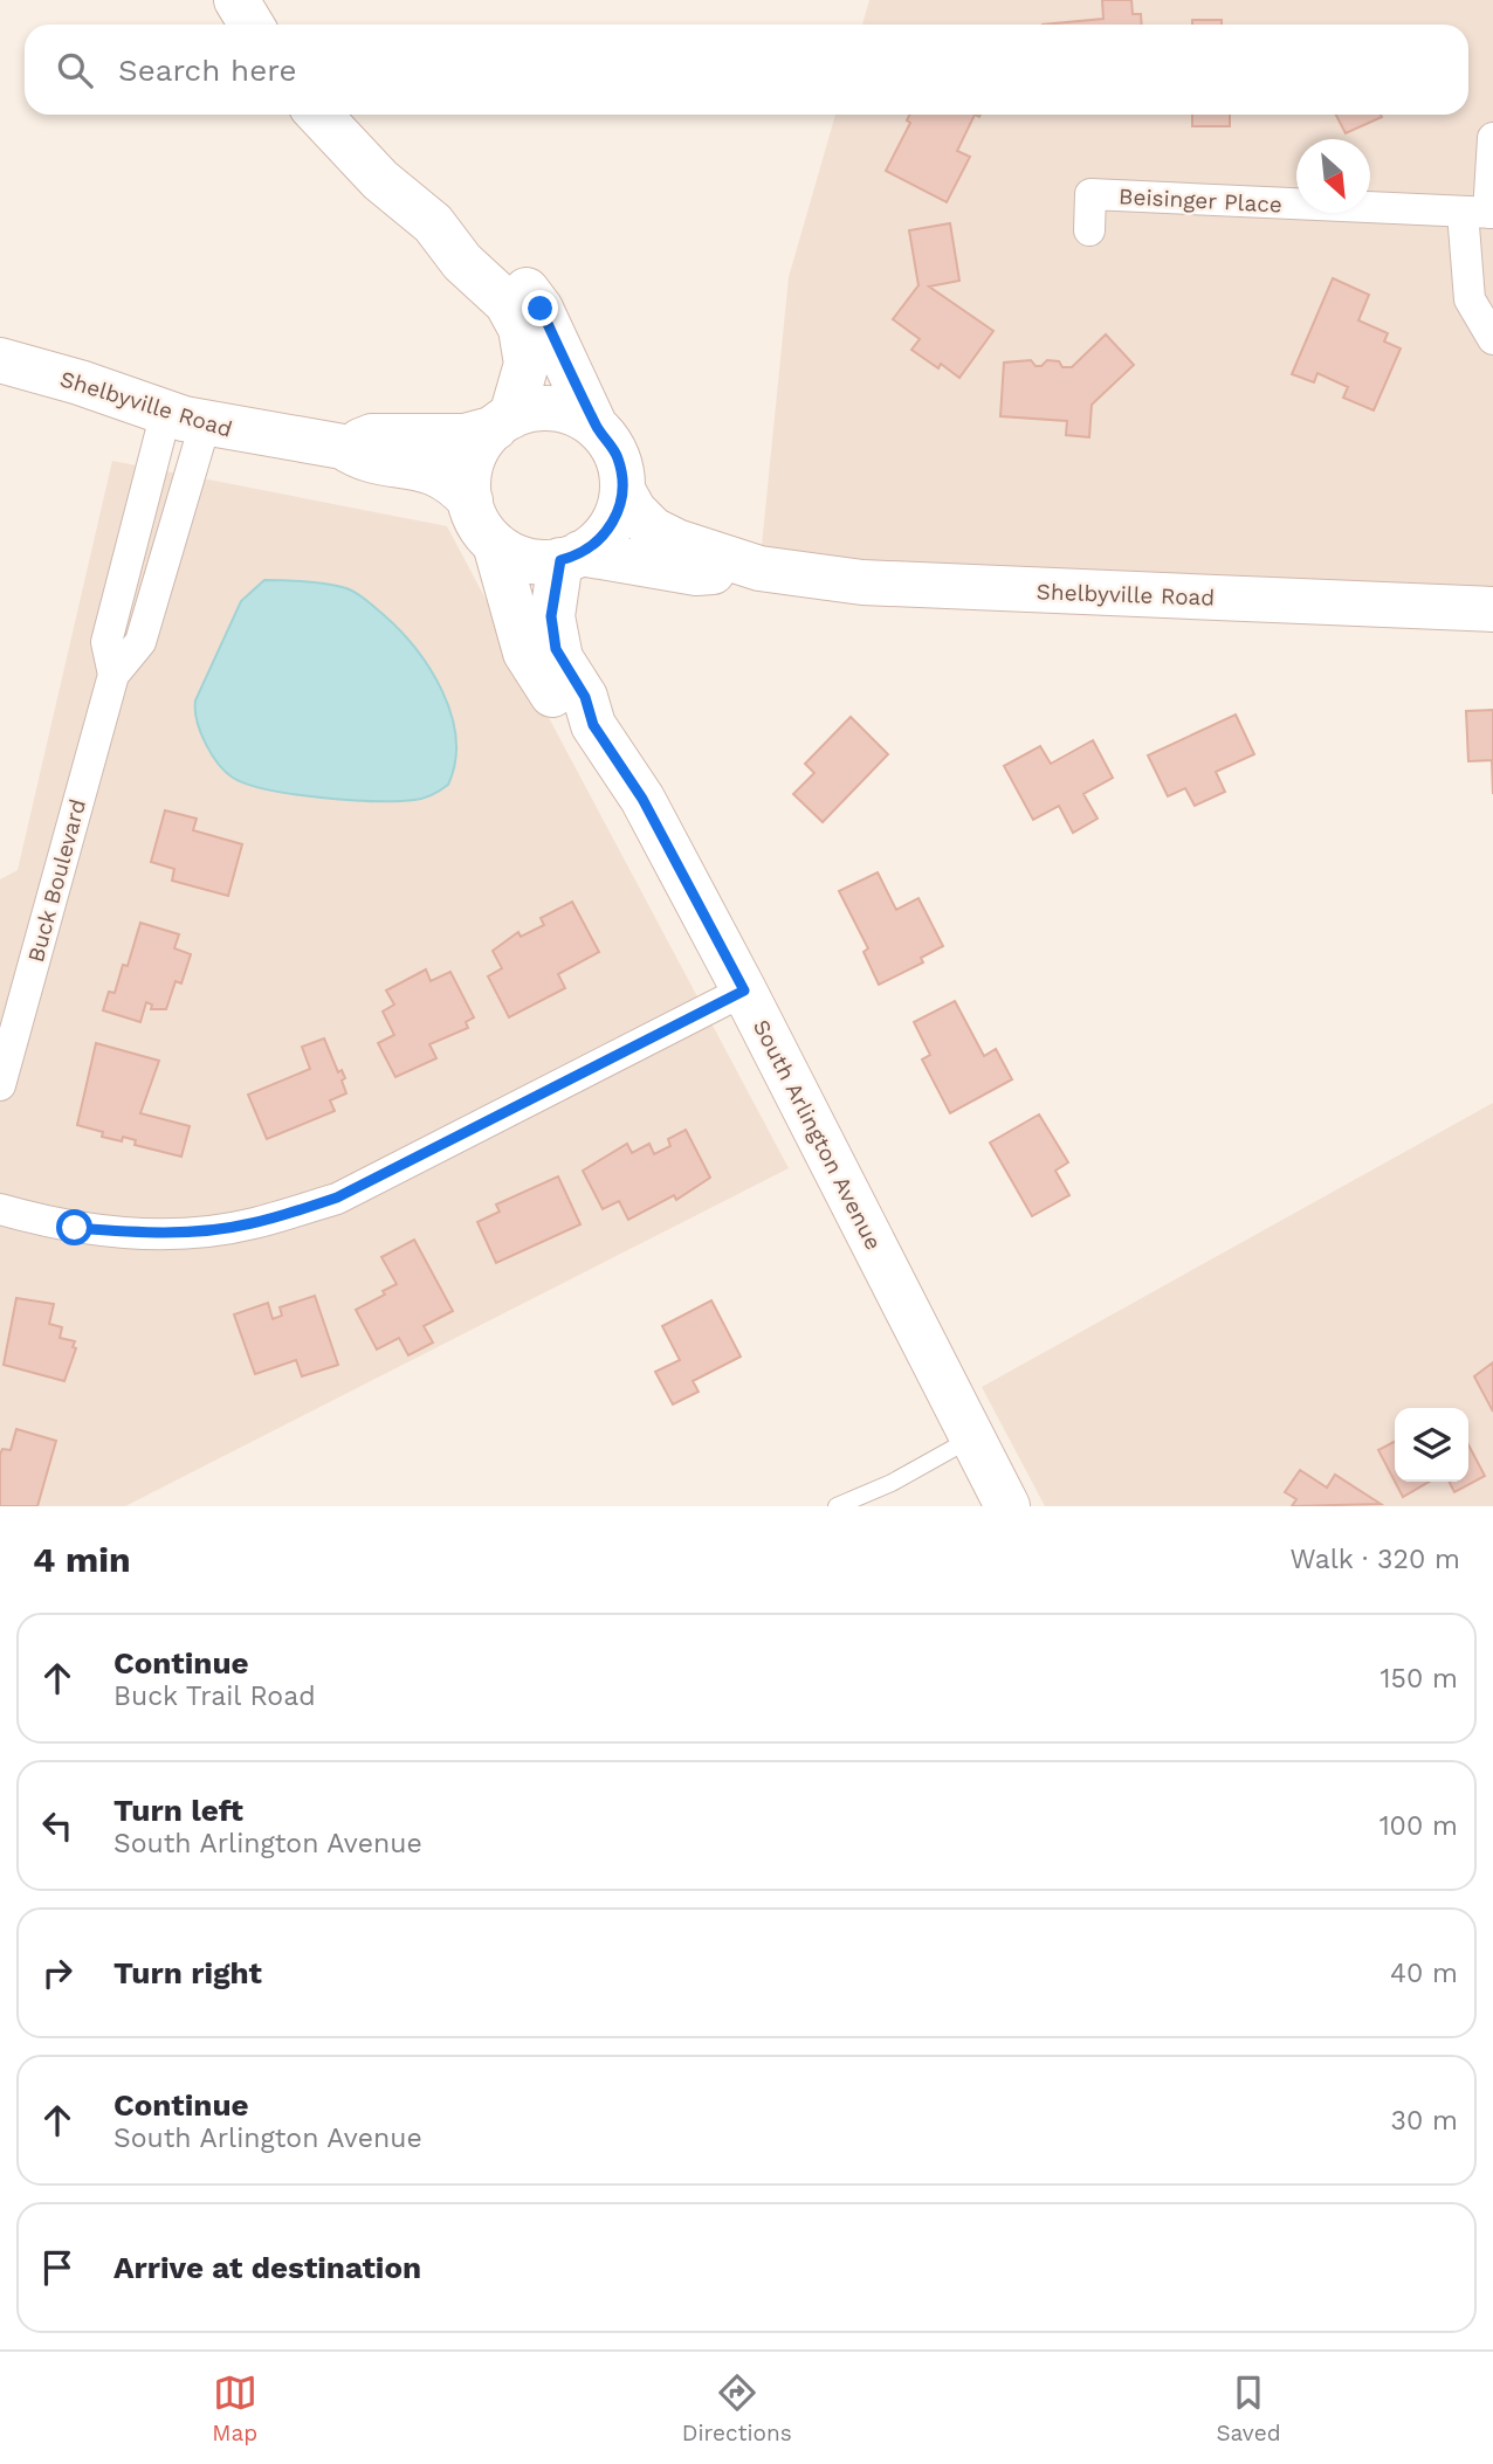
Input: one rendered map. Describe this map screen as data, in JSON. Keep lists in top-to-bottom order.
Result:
{
  "streets": {
    "main road": ["Shelbyville Road", "South Arlington Avenue"],
    "street": ["Beisinger Place", "Buck Boulevard"]
  },
  "crossings": [
    ["Shelbyville Road", "Buck Boulevard"]
  ],
  "north": "bottom right",
  "page": {
    "search": "Search here",
    "heading": ["4 min", "Walk · 320 m"],
    "list": [
      ["Continue", "Buck Trail Road", "150 m"],
      ["Turn left", "South Arlington Avenue", "100 m"],
      ["Turn right", "40 m"],
      ["Continue", "South Arlington Avenue", "30 m"],
      "Arrive at destination"
    ],
    "nav": ["Map", "Directions", "Saved"]
  }
}
